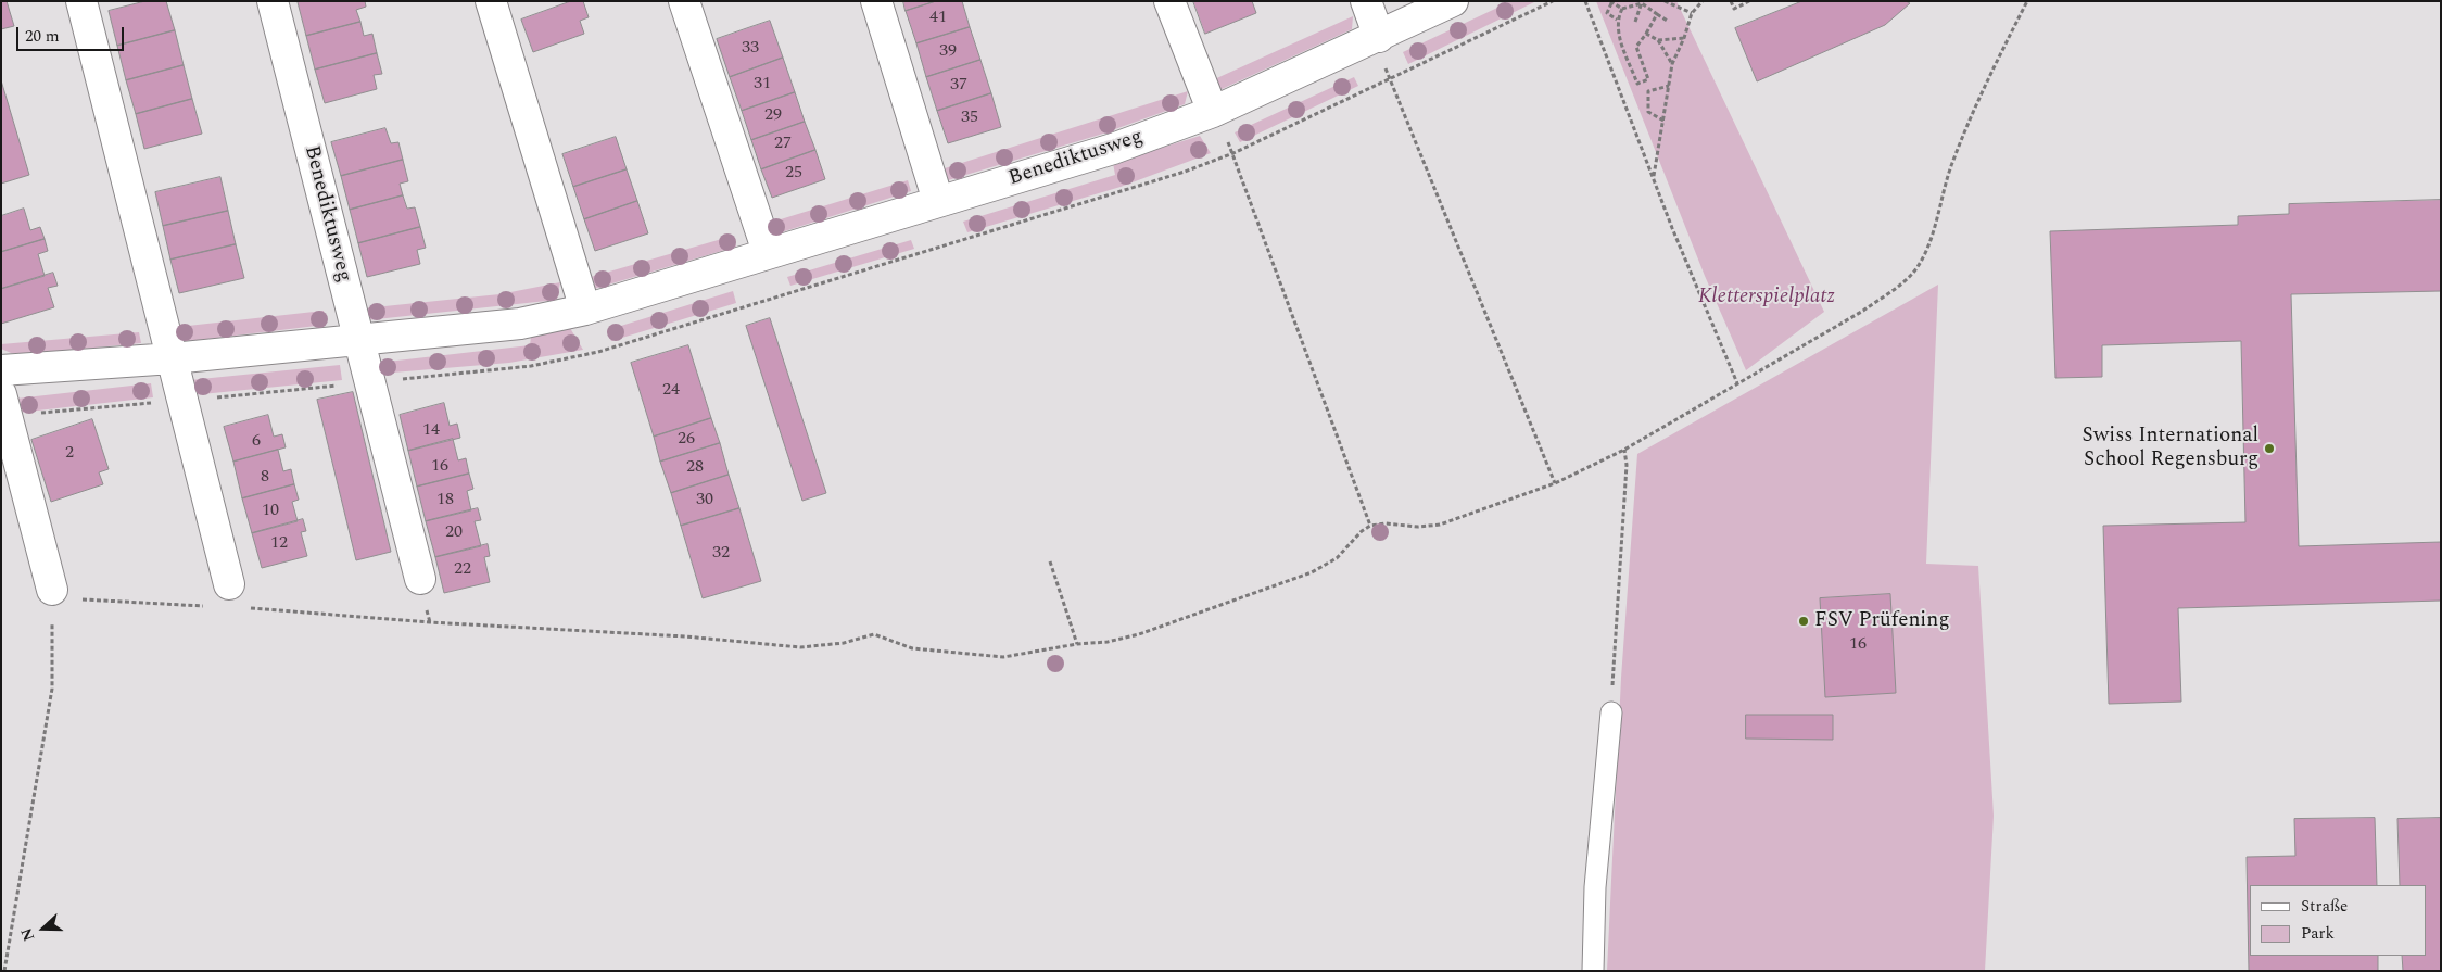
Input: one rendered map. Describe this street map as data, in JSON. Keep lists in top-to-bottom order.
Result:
{
  "streets": {
    "street": ["Benediktusweg"]
  },
  "parks": ["Kletterspielplatz"],
  "places": ["Swiss International School Regensburg", "FSV Prüfening"],
  "house_numbers": [
    "41",
    "33",
    "39",
    "31",
    "37",
    "29",
    "35",
    "27",
    "25",
    "24",
    "14",
    "26",
    "6",
    "2",
    "16",
    "28",
    "8",
    "18",
    "30",
    "10",
    "20",
    "12",
    "32",
    "22",
    "16"
  ],
  "legend": ["Straße", "Park"],
  "scale_bar": "20 m",
  "north": "left"
}
